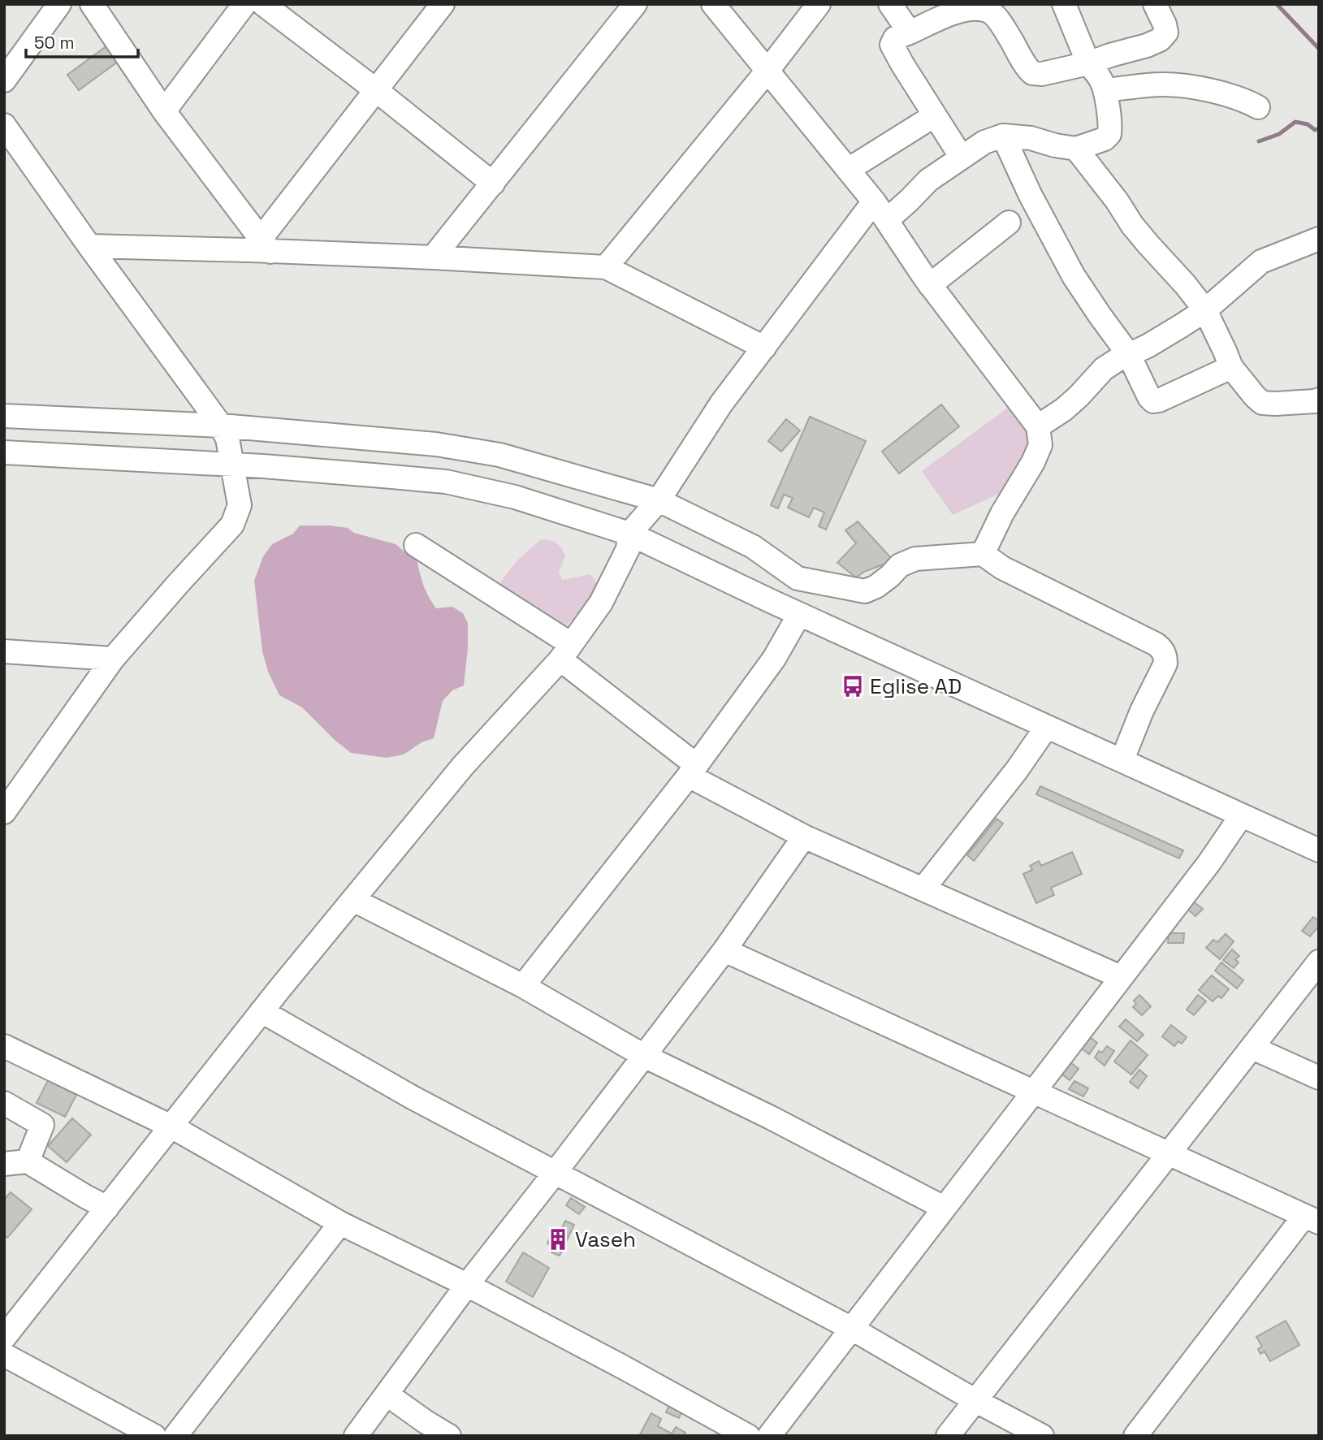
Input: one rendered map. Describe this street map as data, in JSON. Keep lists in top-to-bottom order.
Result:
{
  "places": {
    "bus stop": ["Eglise AD"],
    "building": ["Vaseh"]
  },
  "scale_bar": "50 m"
}
